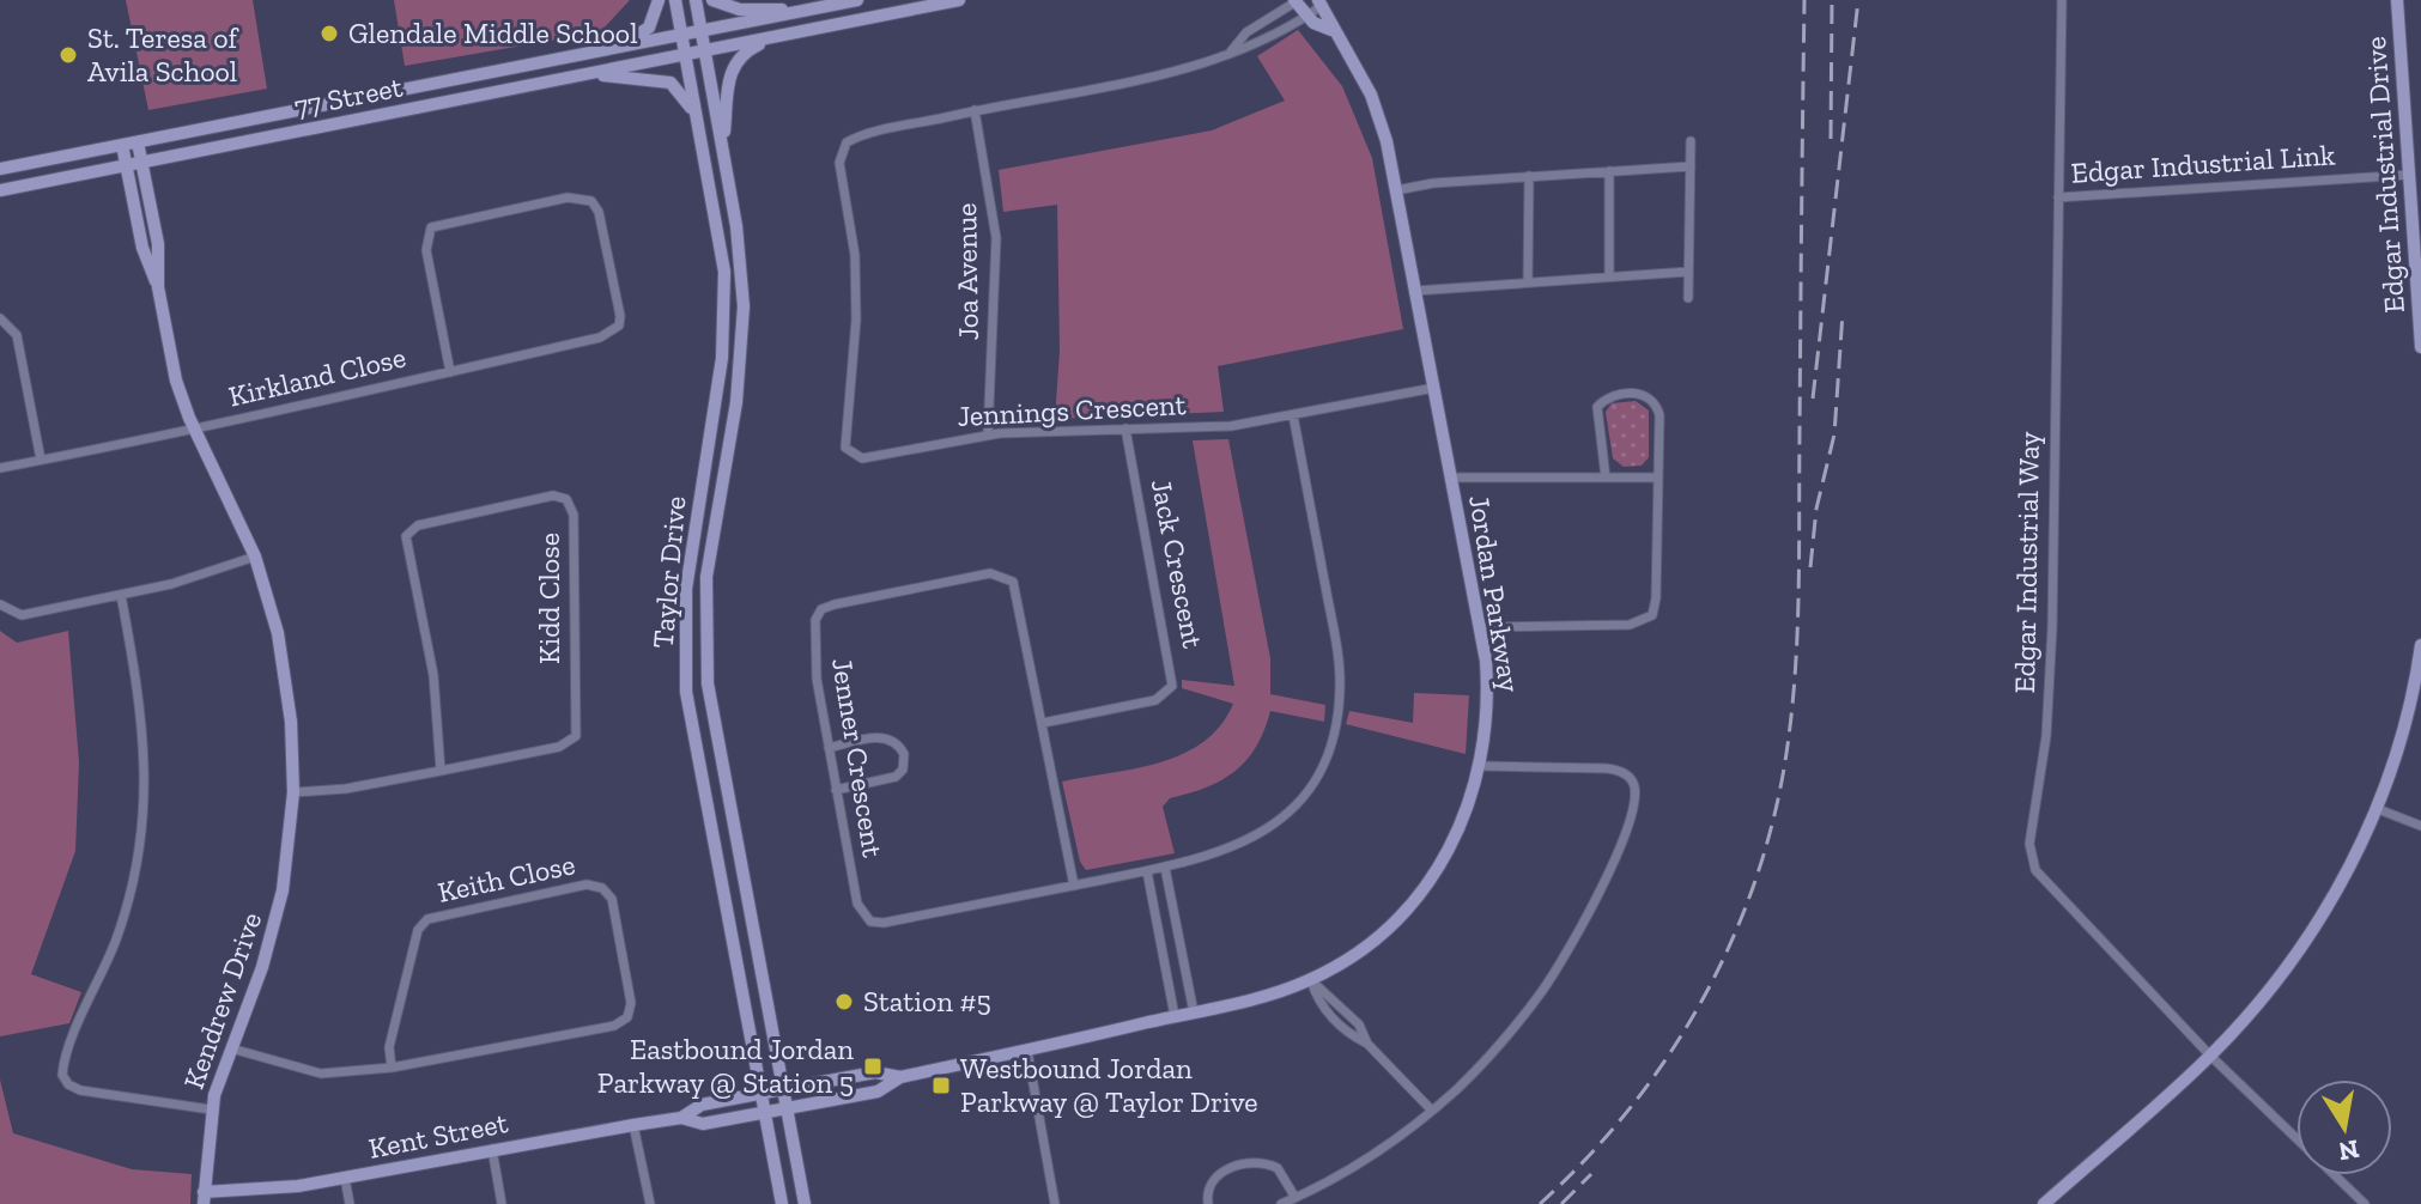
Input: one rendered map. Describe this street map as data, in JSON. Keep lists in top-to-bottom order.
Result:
{
  "streets": {
    "main road": [
      "77 Street",
      "Edgar Industrial Drive",
      "Taylor Drive",
      "Jordan Parkway",
      "Kendrew Drive",
      "Kent Street"
    ],
    "street": [
      "Edgar Industrial Link",
      "Joa Avenue",
      "Kirkland Close",
      "Jennings Crescent",
      "Edgar Industrial Way",
      "Jack Crescent",
      "Kidd Close",
      "Jenner Crescent",
      "Keith Close"
    ]
  },
  "crossings": [
    ["77 Street", "Taylor Drive"],
    ["Edgar Industrial Link", "Edgar Industrial Drive"],
    ["Edgar Industrial Link", "Edgar Industrial Way"],
    ["Joa Avenue", "Jennings Crescent"],
    ["Kirkland Close", "Kendrew Drive"],
    ["Jennings Crescent", "Jack Crescent"],
    ["Jennings Crescent", "Jordan Parkway"],
    ["Jennings Crescent", "Jenner Crescent"],
    ["Jack Crescent", "Jenner Crescent"],
    ["Taylor Drive", "Jordan Parkway"],
    ["Taylor Drive", "Kent Street"],
    ["Jordan Parkway", "Kent Street"],
    ["Kidd Close", "Kendrew Drive"],
    ["Keith Close", "Kendrew Drive"],
    ["Kendrew Drive", "Kent Street"]
  ],
  "places": {
    "other": ["Glendale Middle School", "St. Teresa of Avila School", "Station #5"],
    "transit": ["Eastbound Jordan Parkway @ Station 5", "Westbound Jordan Parkway @ Taylor Drive"]
  },
  "north": "bottom"
}
